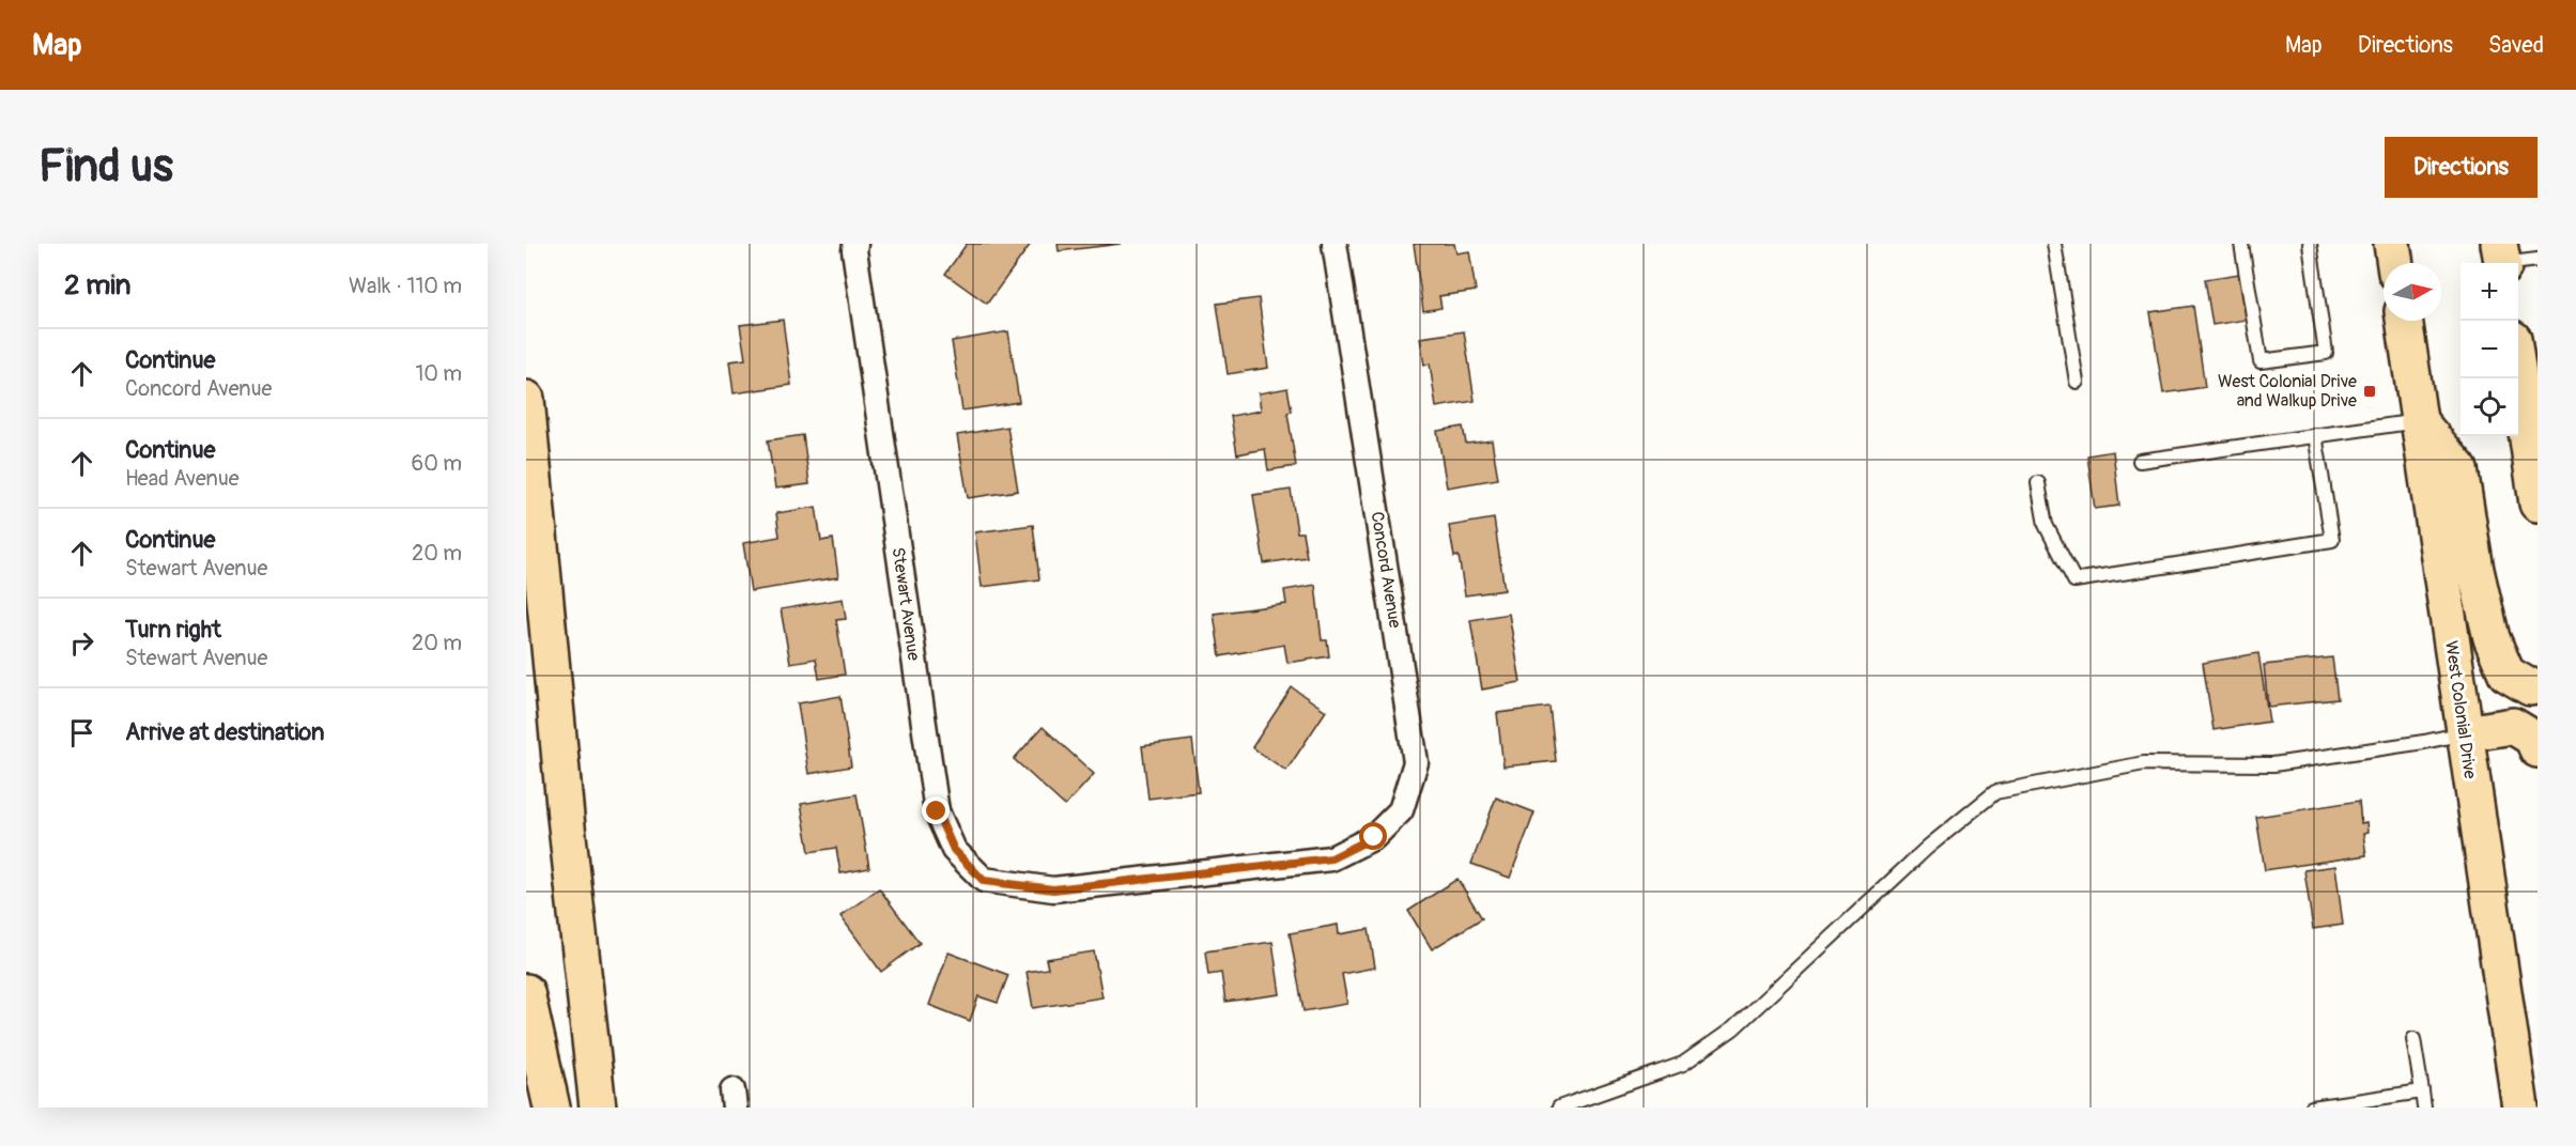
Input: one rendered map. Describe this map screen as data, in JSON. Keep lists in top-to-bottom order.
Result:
{
  "streets": {
    "highway": ["West Colonial Drive"],
    "street": ["Concord Avenue", "Stewart Avenue"]
  },
  "crossings": [
    ["Concord Avenue", "Stewart Avenue"]
  ],
  "places": {
    "transit": ["West Colonial Drive and Walkup Drive"]
  },
  "north": "right",
  "page": {
    "header": "Map",
    "nav": ["Map", "Directions", "Saved"],
    "buttons": "Directions",
    "title": "Find us",
    "heading": ["2 min", "Walk · 110 m"],
    "map_buttons": ["+", "−"],
    "list": [
      ["Continue", "Concord Avenue", "10 m"],
      ["Continue", "Head Avenue", "60 m"],
      ["Continue", "Stewart Avenue", "20 m"],
      ["Turn right", "Stewart Avenue", "20 m"],
      "Arrive at destination"
    ]
  }
}
